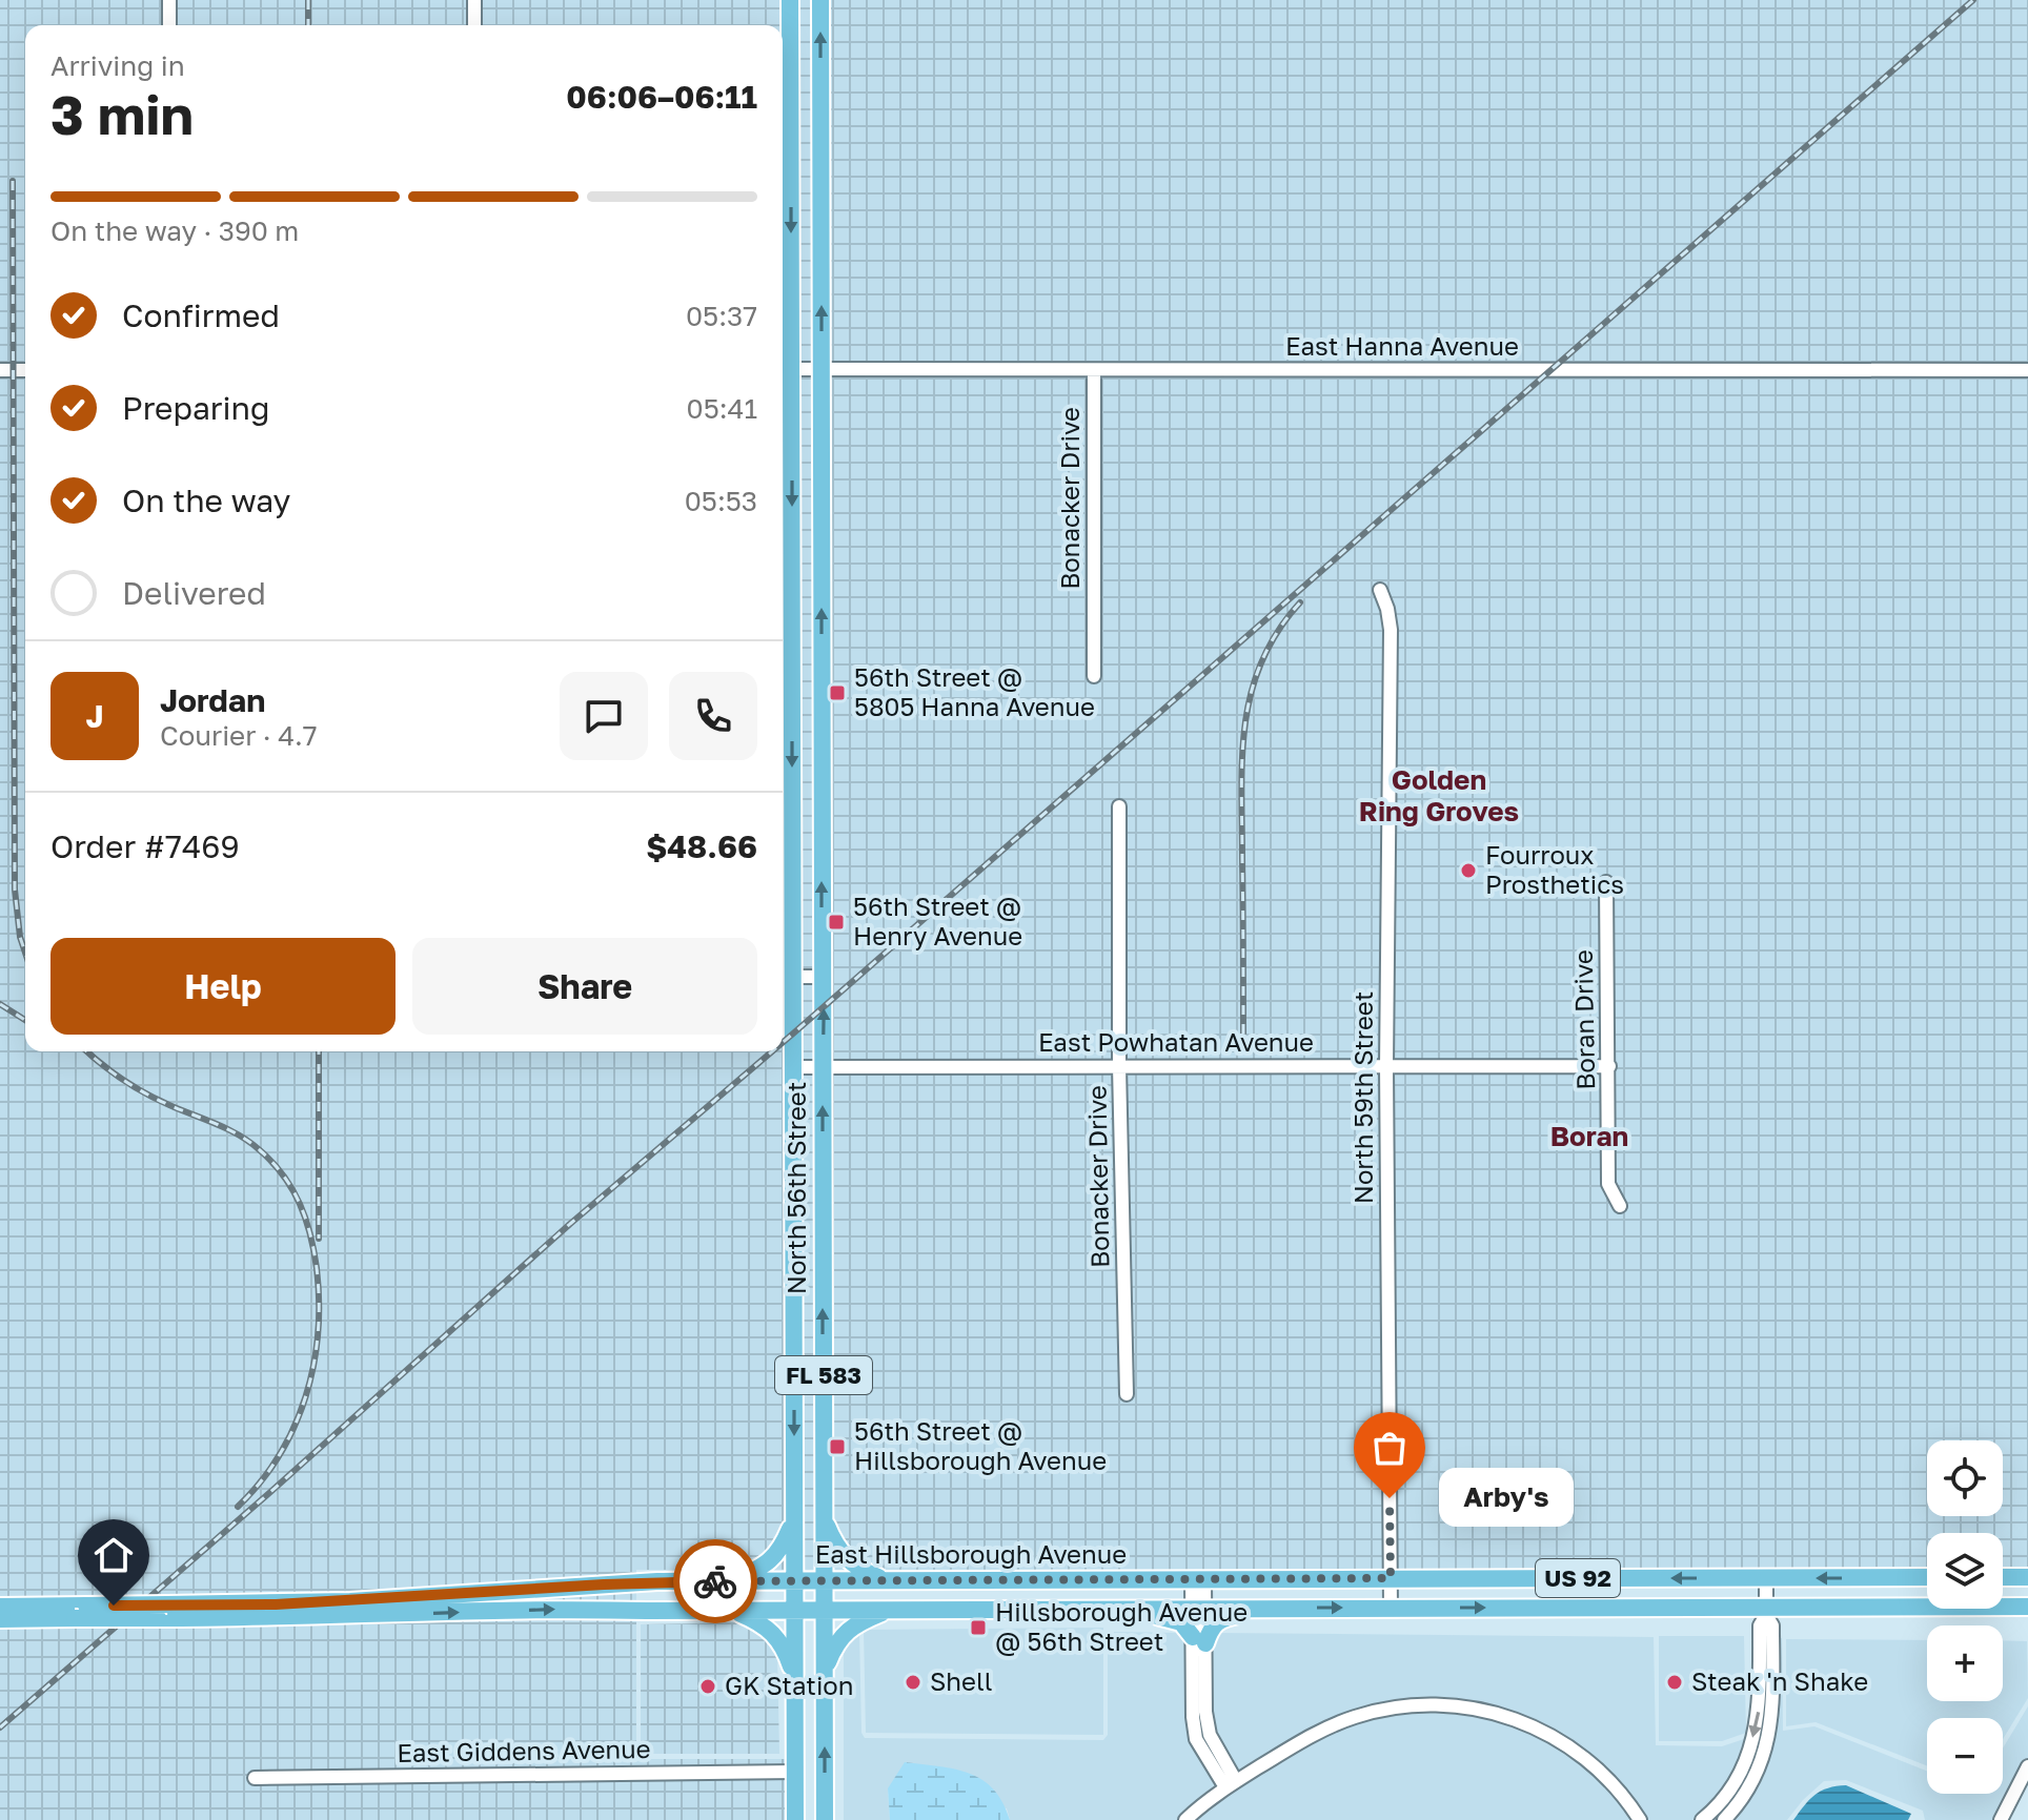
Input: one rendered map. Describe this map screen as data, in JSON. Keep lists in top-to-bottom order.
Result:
{
  "streets": {
    "main road": [
      "North 56th Street",
      "FL 583",
      "East Hillsborough Avenue",
      "US 92"
    ],
    "street": [
      "East Hanna Avenue",
      "Bonacker Drive",
      "Boran Drive",
      "East Powhatan Avenue",
      "North 59th Street",
      "East Giddens Avenue"
    ]
  },
  "crossings": [
    ["East Hanna Avenue", "Bonacker Drive"],
    ["East Hanna Avenue", "North 56th Street"],
    ["Bonacker Drive", "East Powhatan Avenue"],
    ["Boran Drive", "East Powhatan Avenue"],
    ["East Powhatan Avenue", "North 59th Street"],
    ["East Powhatan Avenue", "North 56th Street"],
    ["North 59th Street", "East Hillsborough Avenue"],
    ["North 56th Street", "East Hillsborough Avenue"],
    ["North 56th Street", "East Giddens Avenue"]
  ],
  "districts": ["Golden Ring Groves", "Boran"],
  "places": {
    "transit": [
      "56th Street @ 5805 Hanna Avenue",
      "56th Street @ Henry Avenue",
      "56th Street @ Hillsborough Avenue",
      "Hillsborough Avenue @ 56th Street"
    ],
    "other": [
      "Fourroux Prosthetics",
      "Arby's",
      "Shell",
      "Steak 'n Shake",
      "GK Station"
    ]
  },
  "page": {
    "heading": ["3 min", "Arriving in", "06:06–06:11"],
    "panel": [
      "Jordan",
      "Courier · 4.7",
      "Order #7469",
      "$48.66"
    ],
    "bar": "On the way · 390 m",
    "list": [
      ["Confirmed", "05:37"],
      ["Preparing", "05:41"],
      ["On the way", "05:53"],
      "Delivered"
    ],
    "round": "J",
    "buttons": ["Help", "Share"],
    "map_buttons": ["+", "−"],
    "bubble": "Arby's"
  }
}
